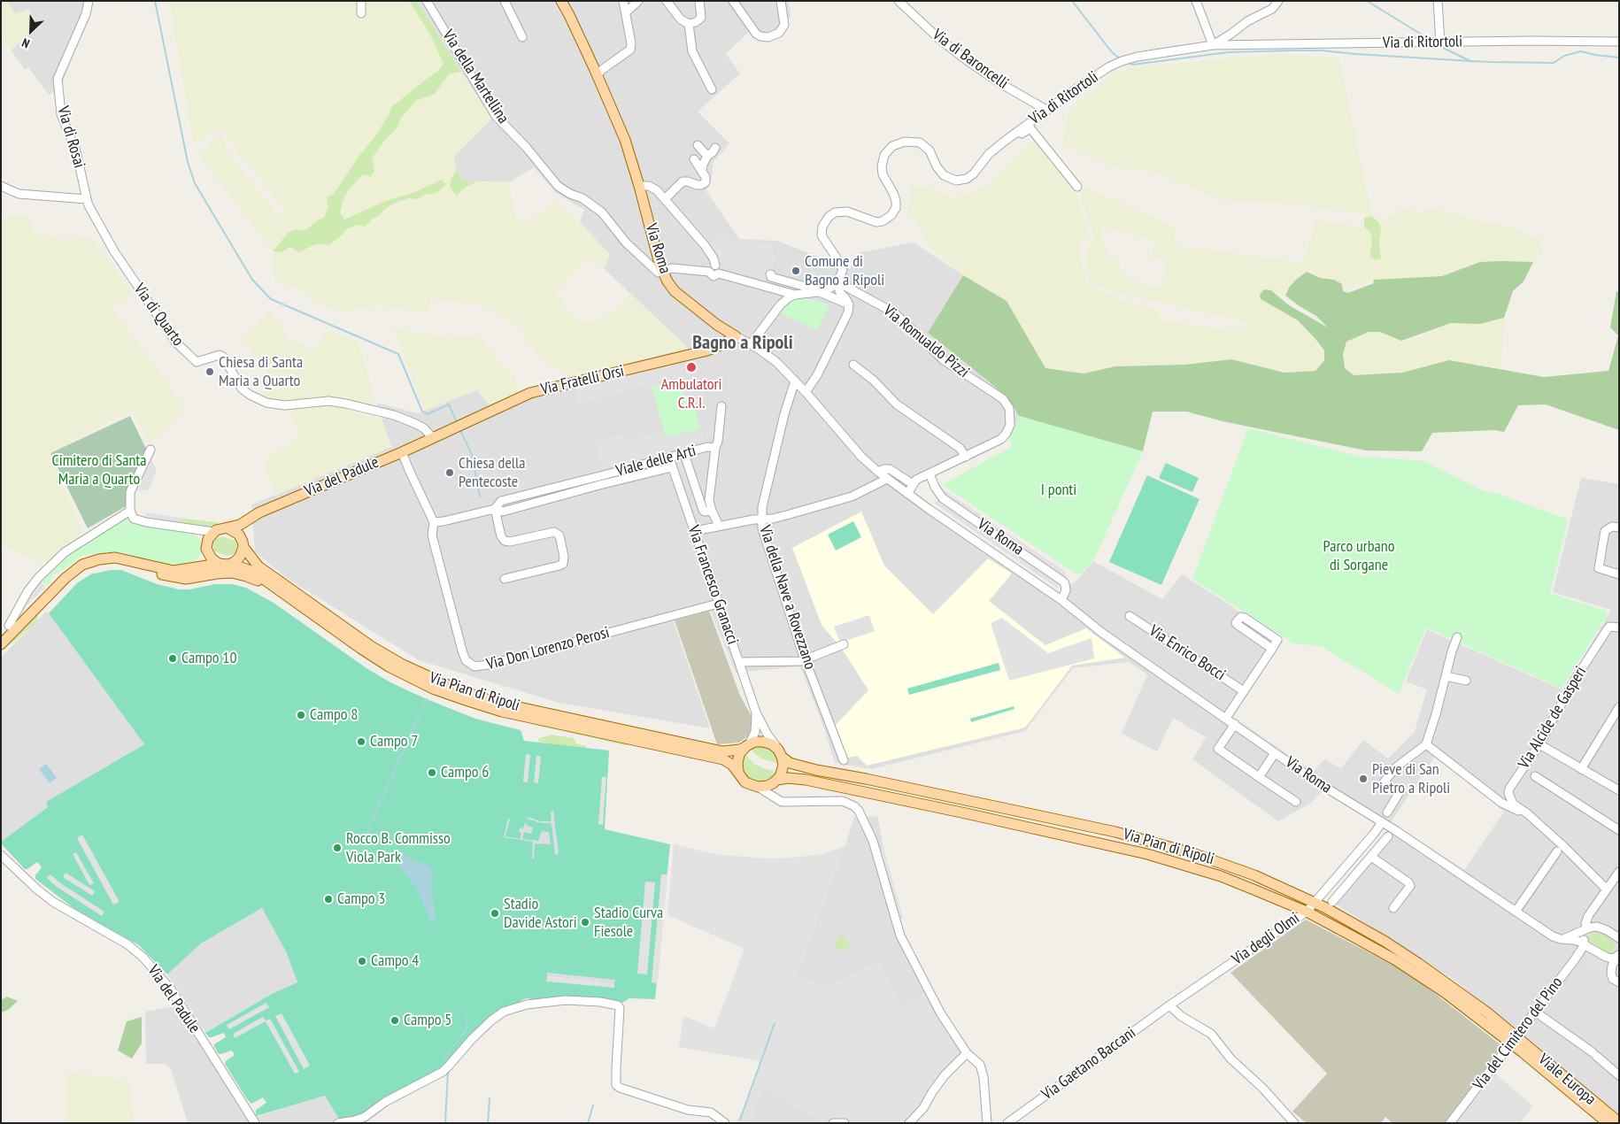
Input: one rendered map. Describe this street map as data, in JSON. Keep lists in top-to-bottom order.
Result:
{
  "streets": {
    "main road": [
      "Via Roma",
      "Via Fratelli Orsi",
      "Via del Padule",
      "Via Pian di Ripoli",
      "Viale Europa"
    ],
    "street": [
      "Via di Ritortoli",
      "Via di Baroncelli",
      "Via della Martellina",
      "Via di Rosai",
      "Via di Quarto",
      "Via Romualdo Pizzi",
      "Viale delle Arti",
      "Via Francesco Granacci",
      "Via della Nave a Rovezzano",
      "Via Don Lorenzo Perosi",
      "Via Enrico Bocci",
      "Via Alcide de Gasperi",
      "Via degli Olmi",
      "Via del Cimitero del Pino",
      "Via Gaetano Baccani"
    ]
  },
  "crossings": [
    ["Via di Ritortoli", "Via di Baroncelli"],
    ["Via di Ritortoli", "Via Romualdo Pizzi"],
    ["Via della Martellina", "Via Roma"],
    ["Via di Rosai", "Via di Quarto"],
    ["Via Roma", "Via Romualdo Pizzi"],
    ["Via Roma", "Via Fratelli Orsi"],
    ["Via Roma", "Via della Nave a Rovezzano"],
    ["Via Roma", "Via degli Olmi"],
    ["Via Roma", "Via del Cimitero del Pino"],
    ["Via di Quarto", "Via Fratelli Orsi"],
    ["Via di Quarto", "Via del Padule"],
    ["Via Fratelli Orsi", "Via del Padule"],
    ["Viale delle Arti", "Via Francesco Granacci"],
    ["Viale delle Arti", "Via Don Lorenzo Perosi"],
    ["Via del Padule", "Via Pian di Ripoli"],
    ["Via Francesco Granacci", "Via Don Lorenzo Perosi"],
    ["Via Francesco Granacci", "Via Pian di Ripoli"],
    ["Via Pian di Ripoli", "Via degli Olmi"],
    ["Via Pian di Ripoli", "Via del Cimitero del Pino"],
    ["Via Pian di Ripoli", "Viale Europa"],
    ["Via degli Olmi", "Via Gaetano Baccani"],
    ["Via del Cimitero del Pino", "Viale Europa"]
  ],
  "districts": ["Bagno a Ripoli"],
  "parks": ["Cimitero di Santa Maria a Quarto", "I ponti", "Parco urbano di Sorgane"],
  "places": [
    "Comune di Bagno a Ripoli",
    "Ambulatori C.R.I.",
    "Chiesa di Santa Maria a Quarto",
    "Chiesa della Pentecoste",
    "Campo 10",
    "Campo 8",
    "Campo 7",
    "Campo 6",
    "Pieve di San Pietro a Ripoli",
    "Rocco B. Commisso Viola Park",
    "Campo 3",
    "Stadio Davide Astori",
    "Stadio Curva Fiesole",
    "Campo 4",
    "Campo 5"
  ],
  "north": "bottom left"
}
